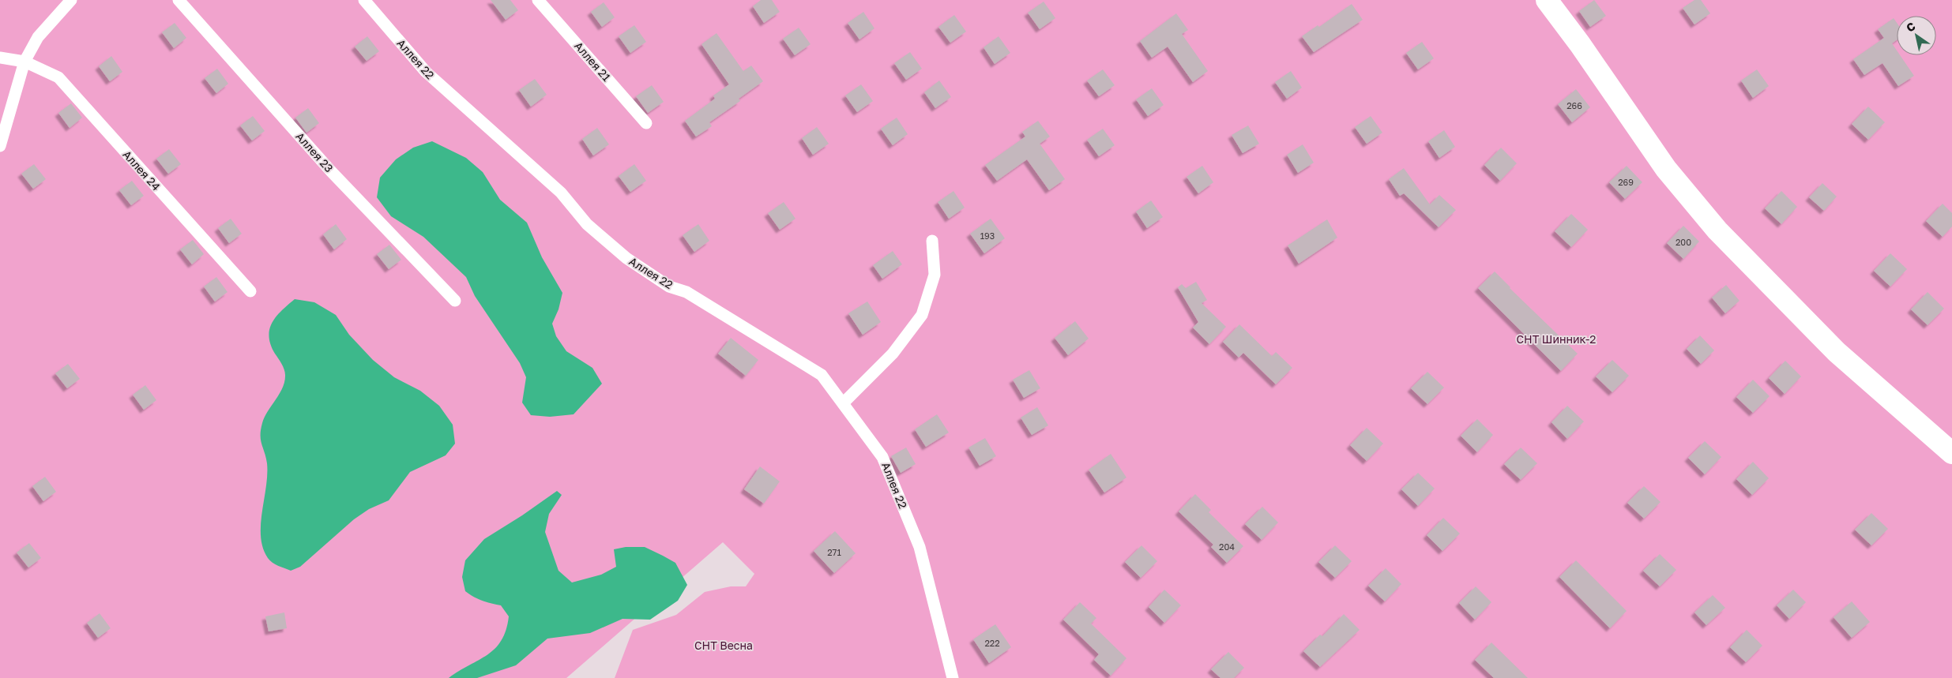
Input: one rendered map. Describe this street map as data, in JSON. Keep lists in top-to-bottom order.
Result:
{
  "streets": {
    "lane": [
      "Аллея 22",
      "Аллея 21",
      "Аллея 23",
      "Аллея 24"
    ]
  },
  "parks": ["СНТ Шинник-2", "СНТ Весна"],
  "house_numbers": [
    "266",
    "269",
    "193",
    "200",
    "204",
    "271",
    "222"
  ],
  "north": "top left"
}
